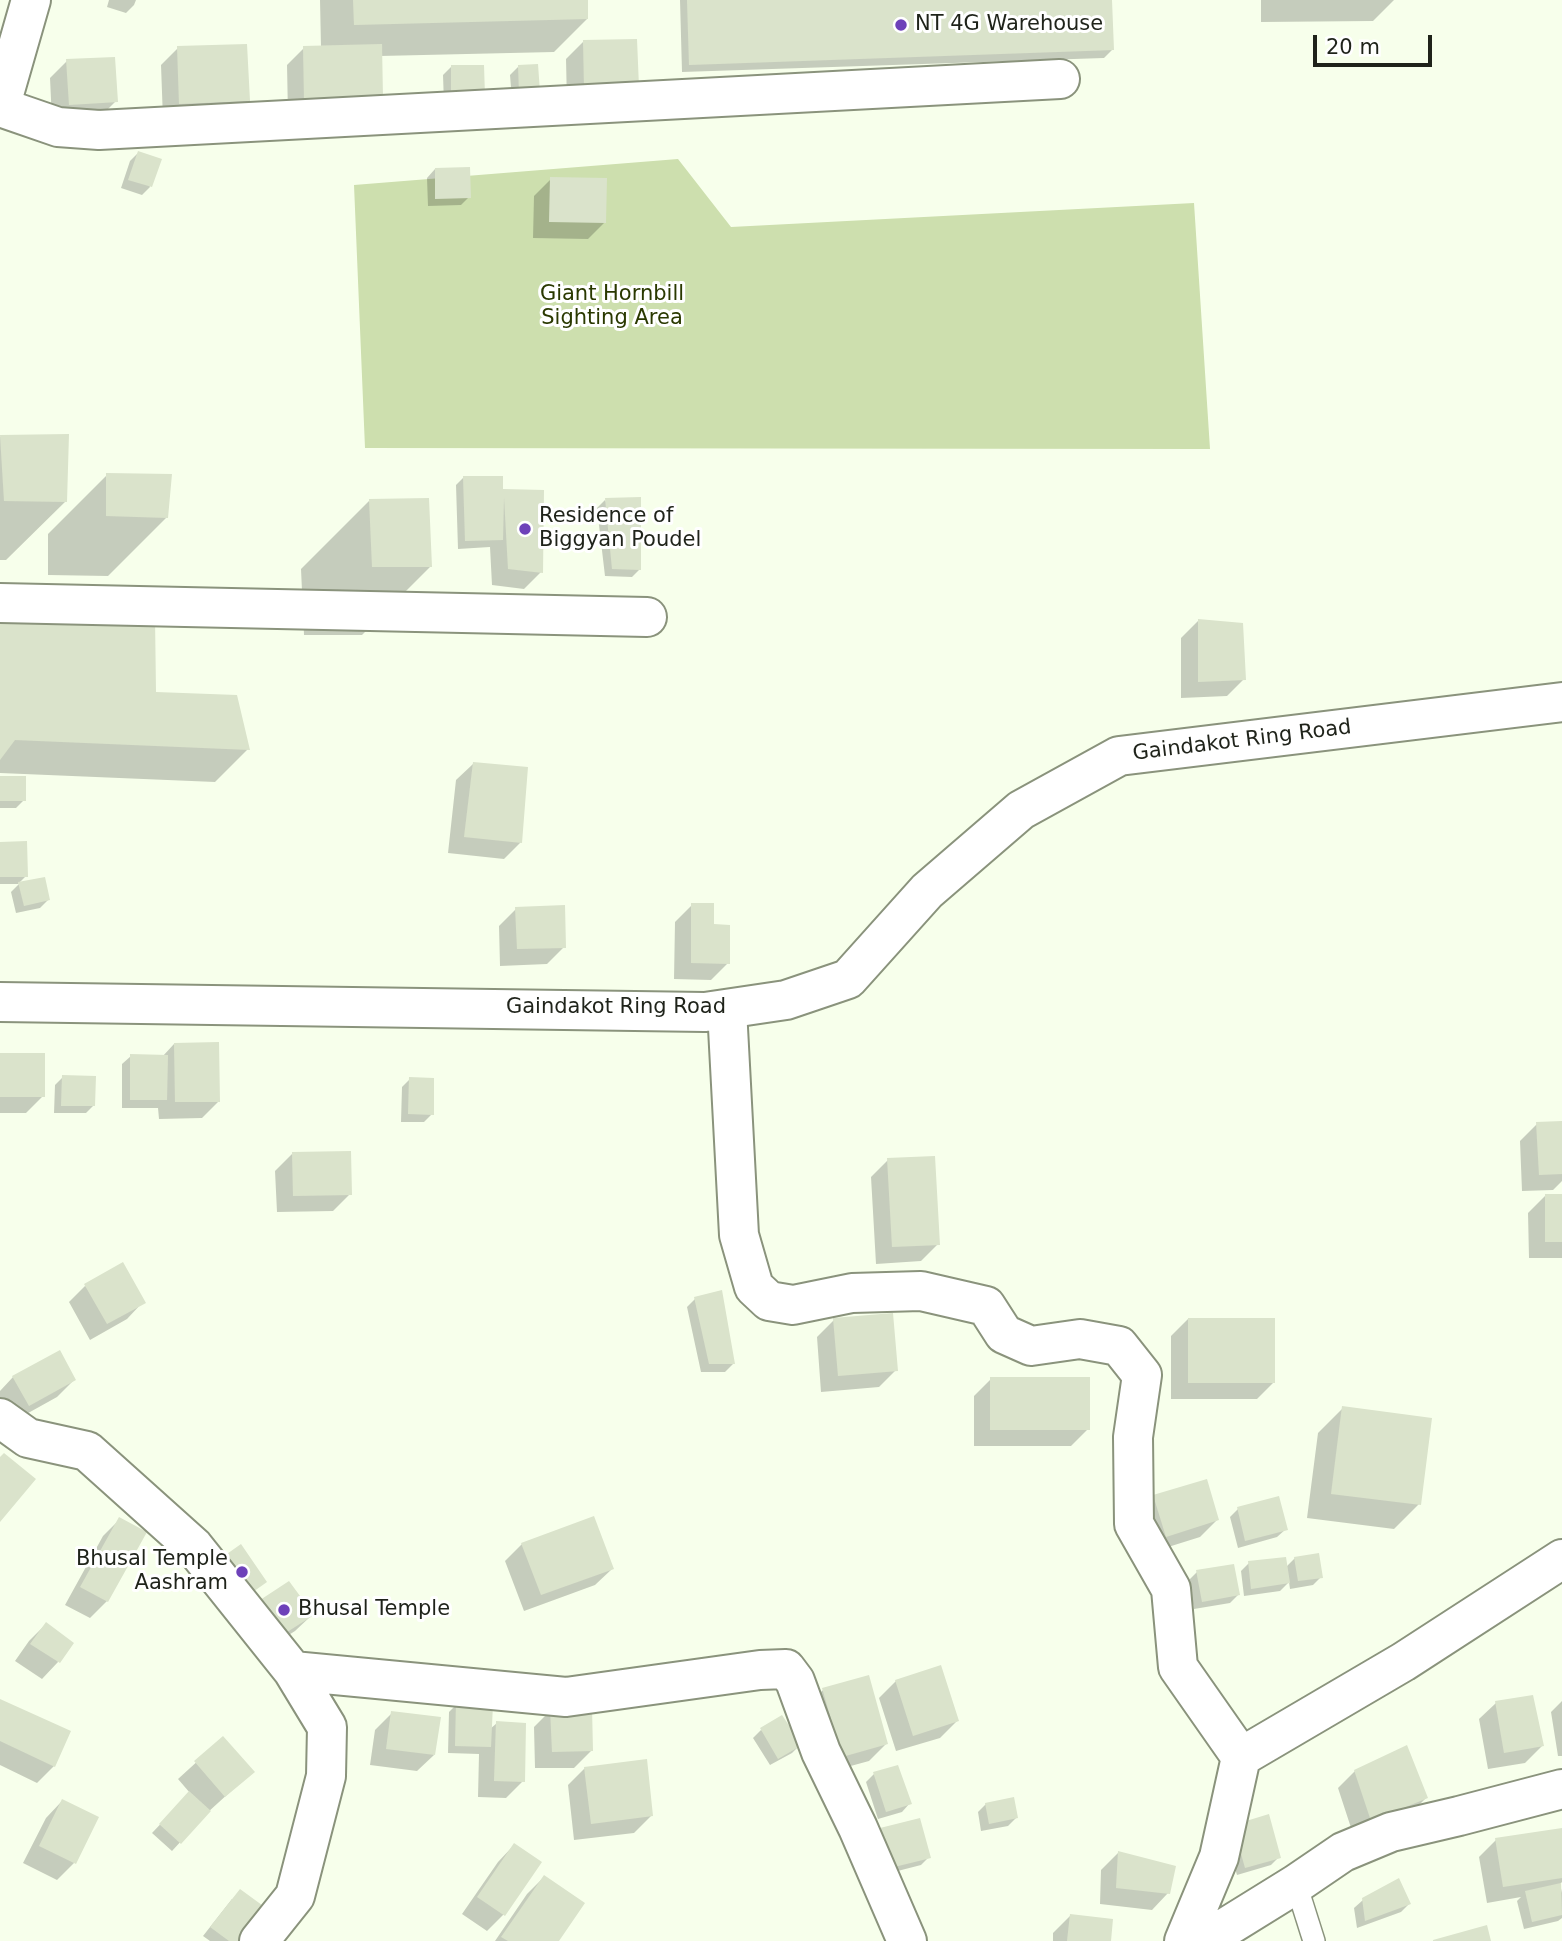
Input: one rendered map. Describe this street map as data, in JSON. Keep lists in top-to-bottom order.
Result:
{
  "streets": {
    "street": ["Gaindakot Ring Road"]
  },
  "parks": ["Giant Hornbill Sighting Area"],
  "places": [
    "NT 4G Warehouse",
    "Residence of Biggyan Poudel",
    "Bhusal Temple Aashram",
    "Bhusal Temple"
  ],
  "scale_bar": "20 m"
}
